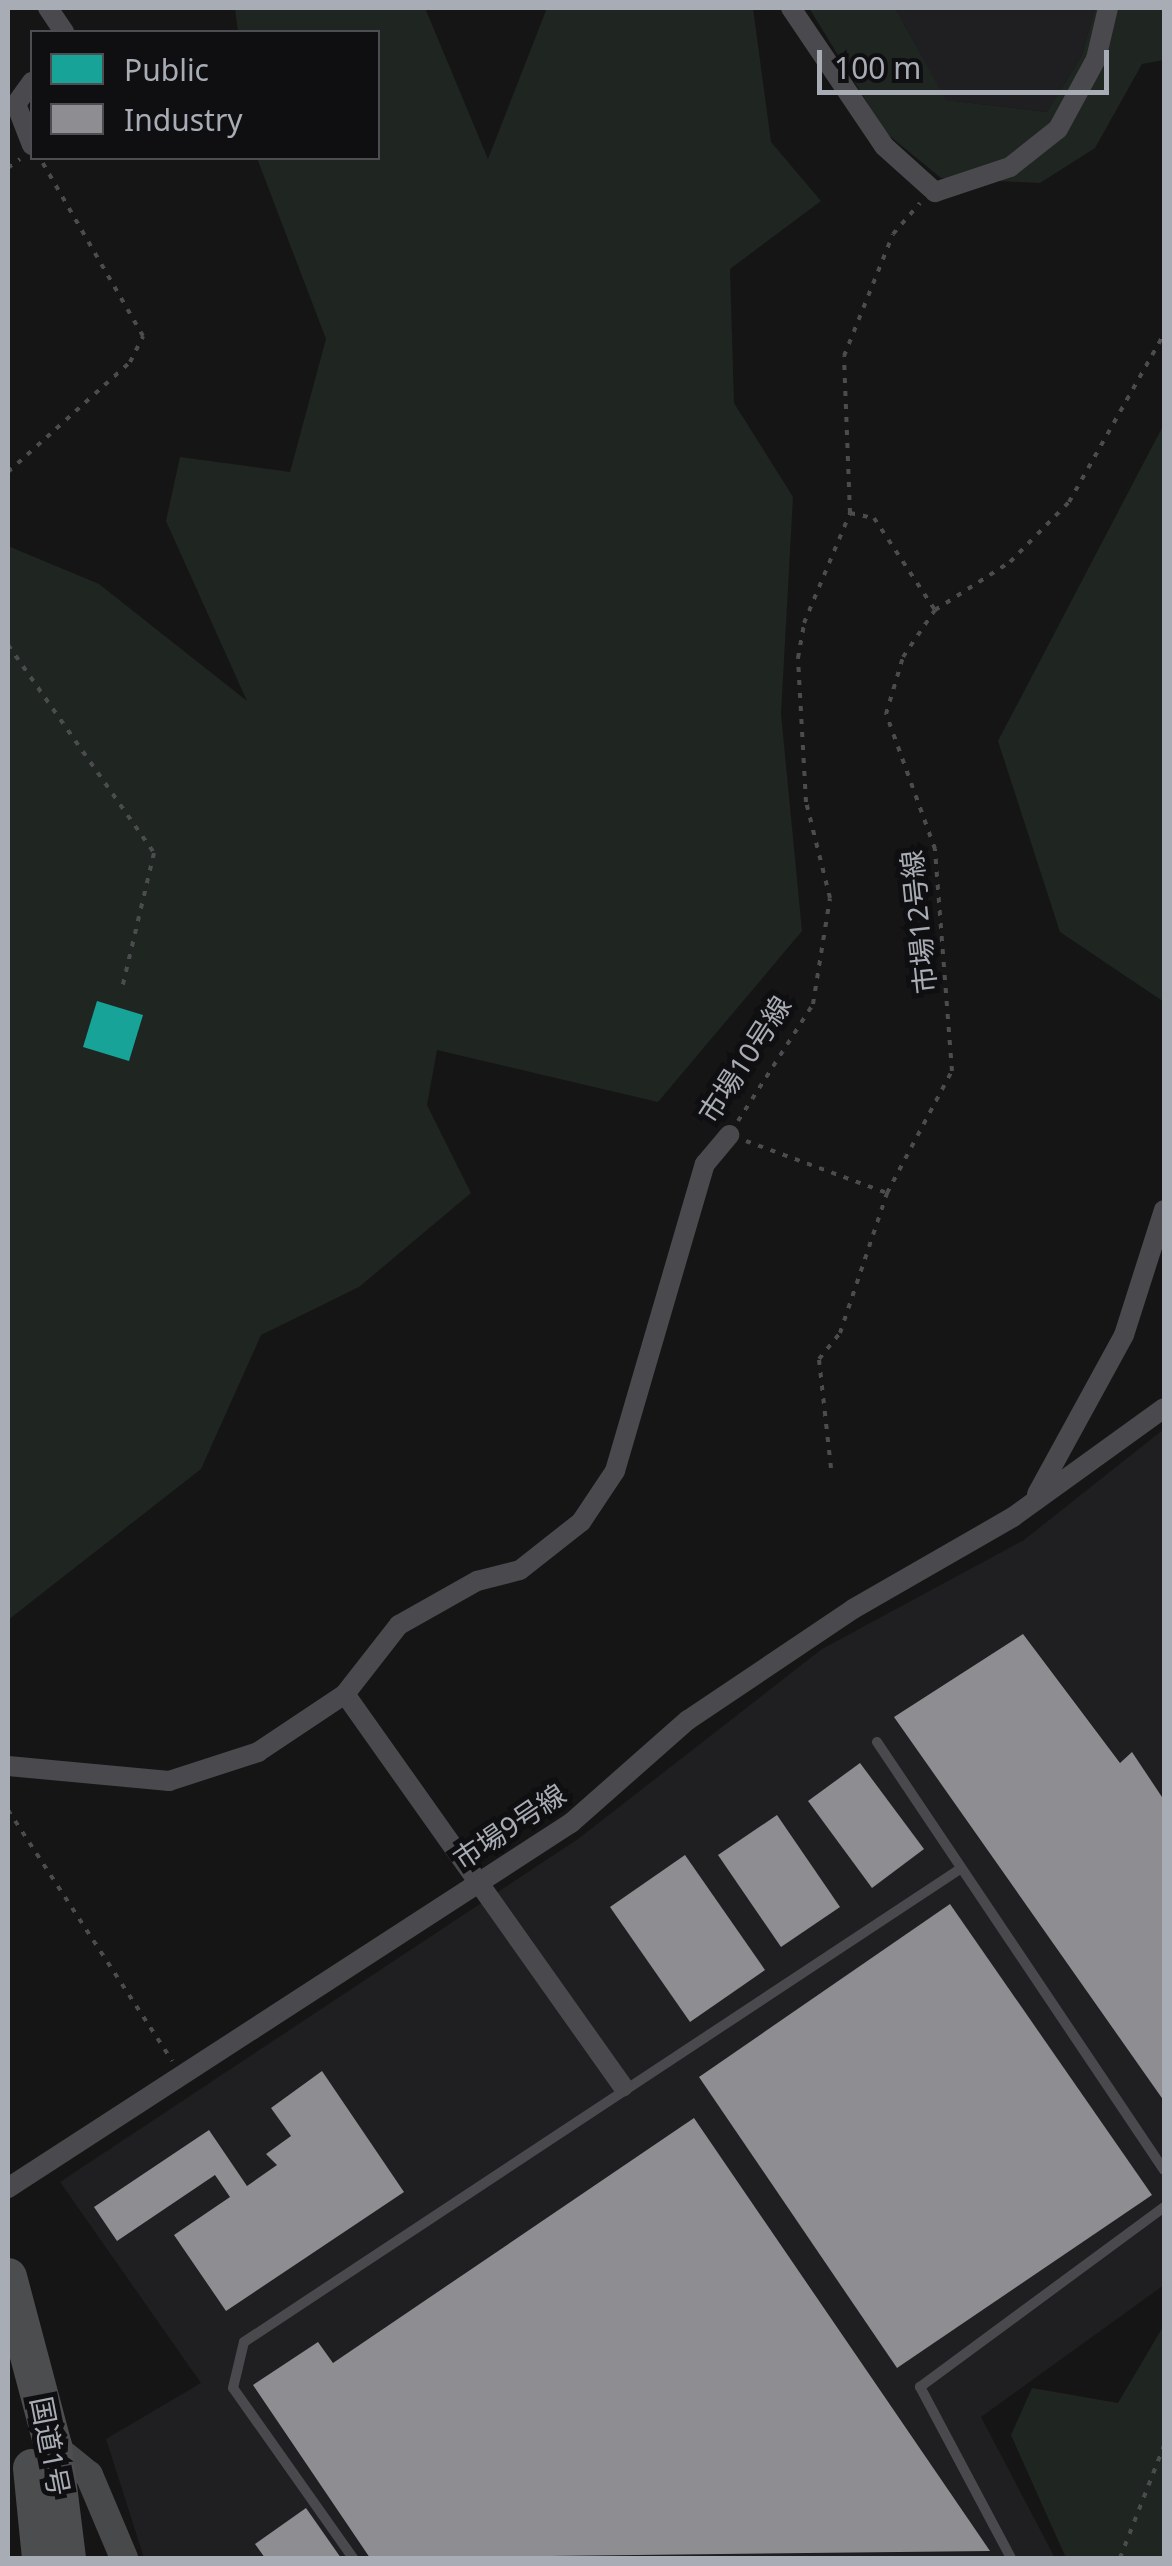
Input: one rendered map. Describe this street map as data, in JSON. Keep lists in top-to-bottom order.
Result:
{
  "streets": {
    "highway": ["国道1号"],
    "street": ["市場10号線", "市場9号線"],
    "path": ["市場12号線"]
  },
  "legend": ["Public", "Industry"],
  "scale_bar": "100 m"
}
